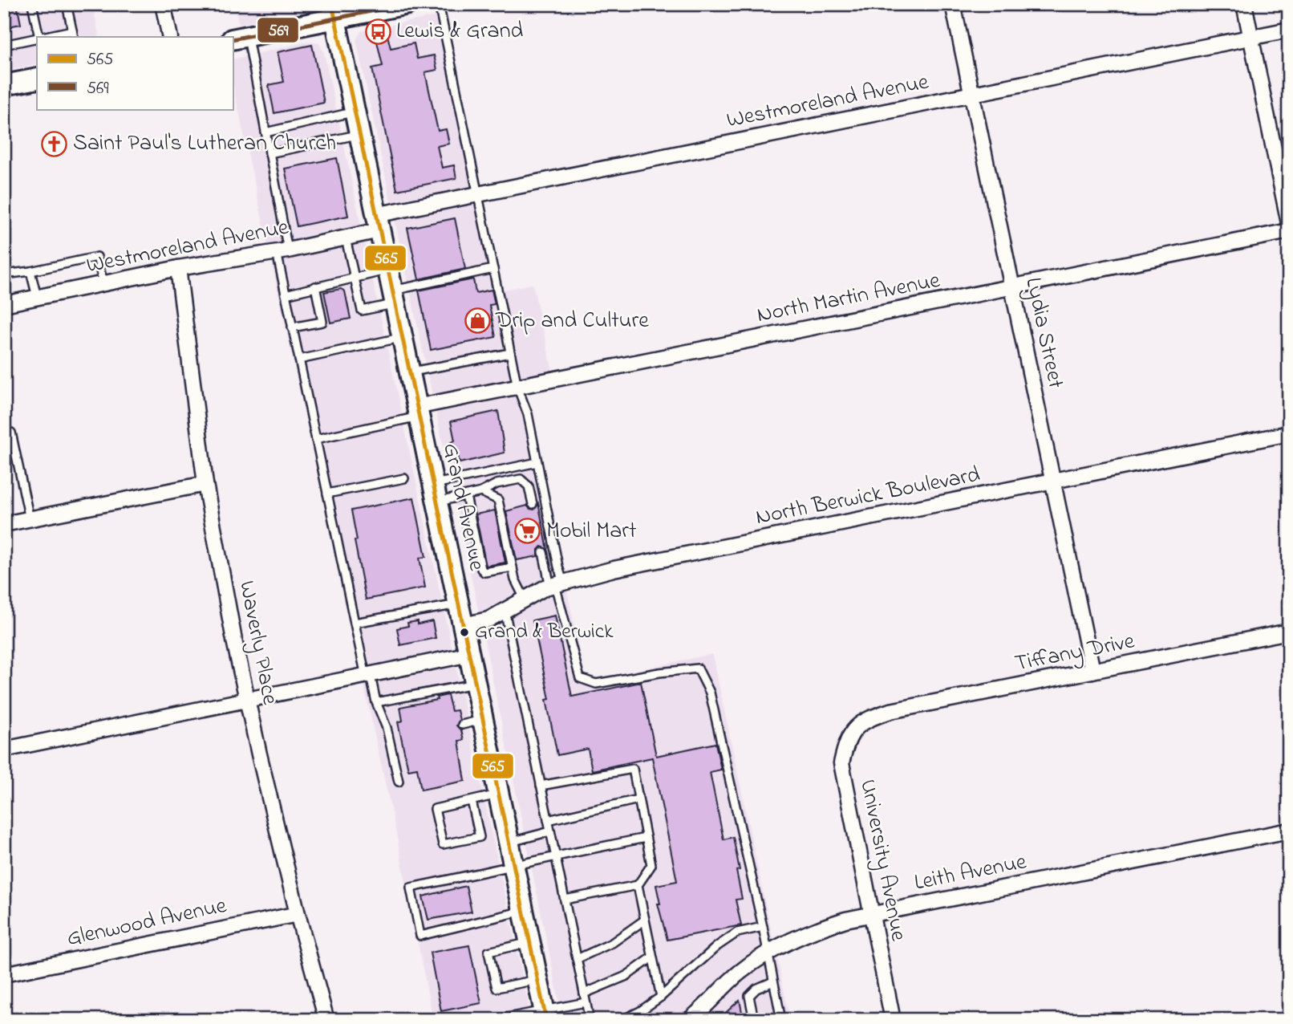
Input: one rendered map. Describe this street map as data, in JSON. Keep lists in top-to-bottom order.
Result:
{
  "streets": {
    "main road": ["Grand Avenue"],
    "street": [
      "Westmoreland Avenue",
      "North Martin Avenue",
      "Lydia Street",
      "North Berwick Boulevard",
      "Waverly Place",
      "Tiffany Drive",
      "University Avenue",
      "Leith Avenue",
      "Glenwood Avenue"
    ]
  },
  "crossings": [
    ["Westmoreland Avenue", "Lydia Street"],
    ["Westmoreland Avenue", "Grand Avenue"],
    ["Westmoreland Avenue", "Waverly Place"],
    ["North Martin Avenue", "Lydia Street"],
    ["North Martin Avenue", "Grand Avenue"],
    ["Lydia Street", "North Berwick Boulevard"],
    ["Lydia Street", "Tiffany Drive"],
    ["North Berwick Boulevard", "Grand Avenue"],
    ["Waverly Place", "Glenwood Avenue"],
    ["Tiffany Drive", "University Avenue"],
    ["University Avenue", "Leith Avenue"]
  ],
  "places": {
    "bus stop": ["Lewis & Grand"],
    "church": ["Saint Paul's Lutheran Church"],
    "shop": ["Drip and Culture"],
    "supermarket": ["Mobil Mart"],
    "other": ["Grand & Berwick"]
  },
  "lines": ["transit line 565", "transit line 569"],
  "legend": ["565", "569"]
}
